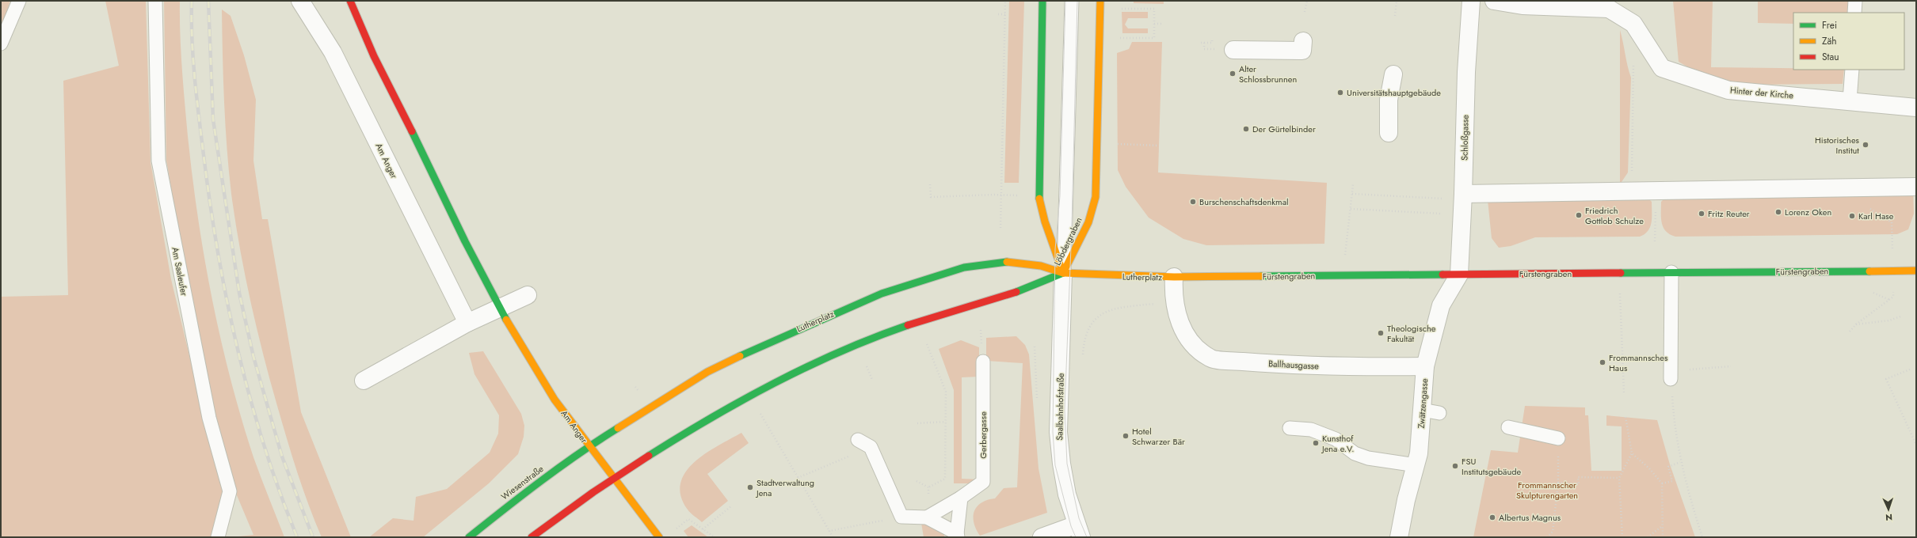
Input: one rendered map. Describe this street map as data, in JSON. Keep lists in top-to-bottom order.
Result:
{
  "streets": {
    "main road": [
      "Am Anger",
      "Löbdergraben",
      "Fürstengraben",
      "Lutherplatz",
      "Wiesenstraße"
    ],
    "street": [
      "Hinter der Kirche",
      "Schloßgasse",
      "Ballhausgasse",
      "Zwätzengasse",
      "Saalbahnhofstraße"
    ],
    "lane": ["Am Saaleufer", "Gerbergasse"]
  },
  "crossings": [
    ["Schloßgasse", "Fürstengraben"],
    ["Schloßgasse", "Zwätzengasse"],
    ["Am Anger", "Lutherplatz"],
    ["Am Anger", "Wiesenstraße"],
    ["Löbdergraben", "Lutherplatz"],
    ["Löbdergraben", "Saalbahnhofstraße"],
    ["Fürstengraben", "Lutherplatz"],
    ["Fürstengraben", "Zwätzengasse"],
    ["Lutherplatz", "Ballhausgasse"],
    ["Lutherplatz", "Saalbahnhofstraße"],
    ["Lutherplatz", "Wiesenstraße"],
    ["Ballhausgasse", "Zwätzengasse"]
  ],
  "parks": ["Frommannscher Skulpturengarten"],
  "places": [
    "Alter Schlossbrunnen",
    "Universitätshauptgebäude",
    "Der Gürtelbinder",
    "Historisches Institut",
    "Burschenschaftsdenkmal",
    "Lorenz Oken",
    "Fritz Reuter",
    "Friedrich Gottlob Schulze",
    "Karl Hase",
    "Theologische Fakultät",
    "Frommannsches Haus",
    "Hotel Schwarzer Bär",
    "Kunsthof Jena e.V.",
    "FSU Institutsgebäude",
    "Stadtverwaltung Jena",
    "Albertus Magnus"
  ],
  "legend": ["Frei", "Zäh", "Stau"],
  "north": "bottom"
}
